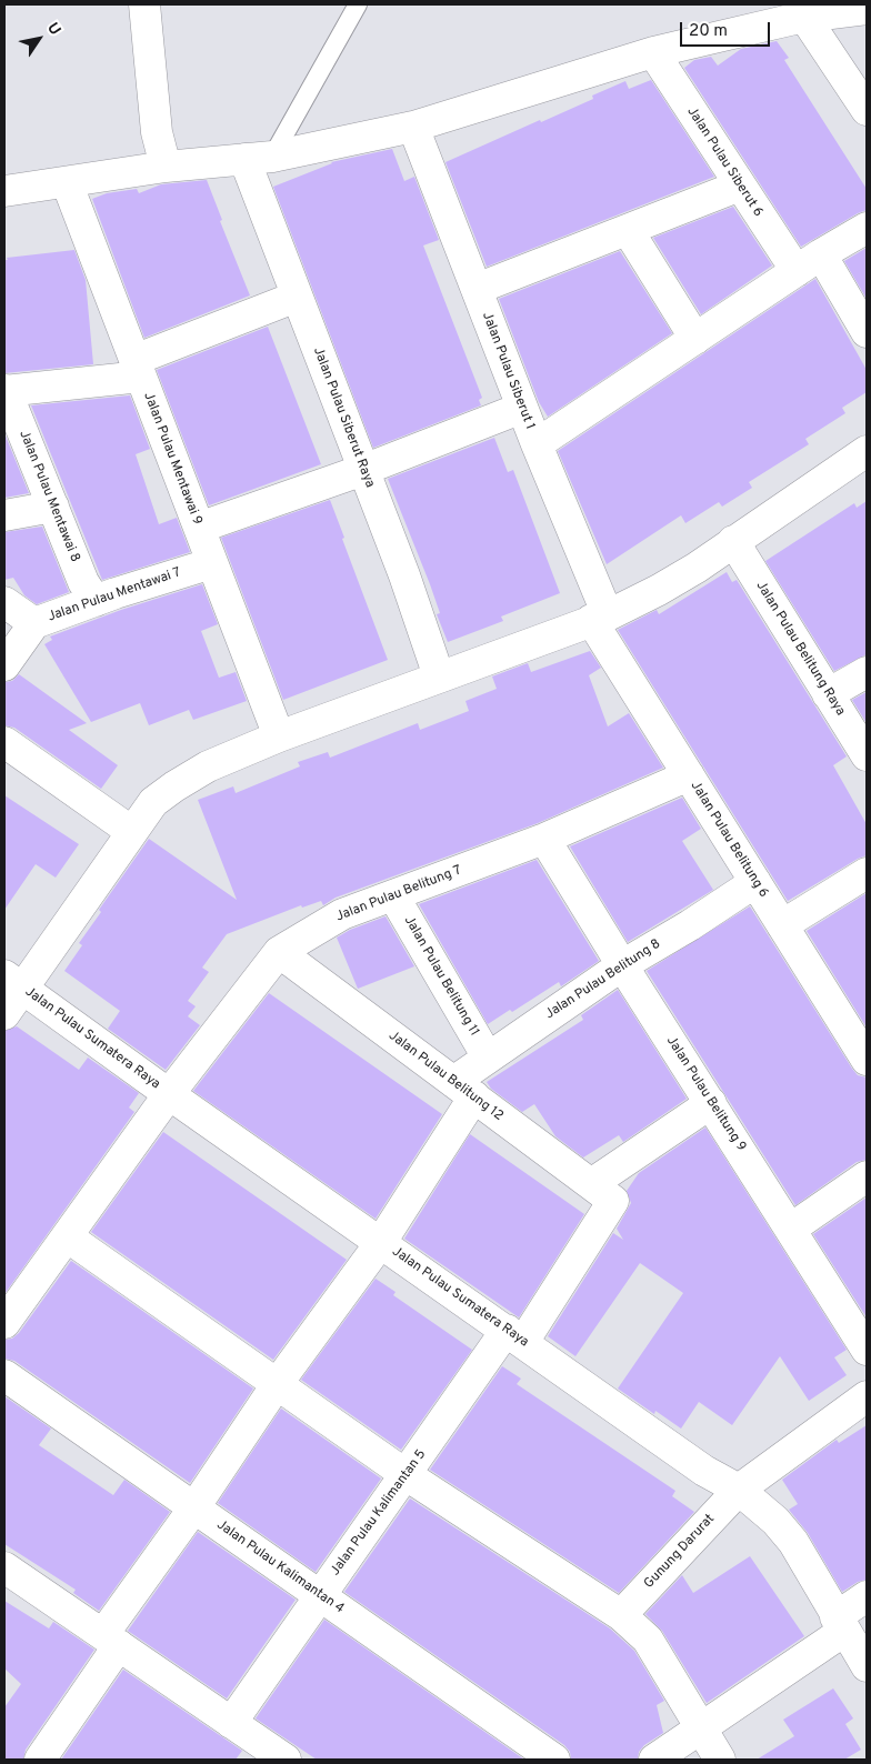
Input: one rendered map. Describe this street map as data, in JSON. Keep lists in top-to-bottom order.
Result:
{
  "streets": {
    "street": [
      "Jalan Pulau Siberut 6",
      "Jalan Pulau Siberut 1",
      "Jalan Pulau Siberut Raya",
      "Jalan Pulau Mentawai 9",
      "Jalan Pulau Mentawai 8",
      "Jalan Pulau Mentawai 7",
      "Jalan Pulau Belitung Raya",
      "Jalan Pulau Belitung 6",
      "Jalan Pulau Belitung 7",
      "Jalan Pulau Belitung 11",
      "Jalan Pulau Belitung 8",
      "Jalan Pulau Sumatera Raya",
      "Jalan Pulau Belitung 12",
      "Jalan Pulau Belitung 9",
      "Jalan Pulau Kalimantan 5",
      "Gunung Darurat",
      "Jalan Pulau Kalimantan 4"
    ]
  },
  "crossings": [
    ["Jalan Pulau Siberut 1", "Jalan Pulau Belitung 6"],
    ["Jalan Pulau Mentawai 9", "Jalan Pulau Mentawai 7"],
    ["Jalan Pulau Mentawai 8", "Jalan Pulau Mentawai 7"],
    ["Jalan Pulau Belitung 6", "Jalan Pulau Belitung 7"],
    ["Jalan Pulau Belitung 6", "Jalan Pulau Belitung 8"],
    ["Jalan Pulau Belitung 7", "Jalan Pulau Belitung 11"],
    ["Jalan Pulau Belitung 7", "Jalan Pulau Sumatera Raya"],
    ["Jalan Pulau Belitung 7", "Jalan Pulau Belitung 12"],
    ["Jalan Pulau Belitung 7", "Jalan Pulau Belitung 9"],
    ["Jalan Pulau Belitung 11", "Jalan Pulau Belitung 8"],
    ["Jalan Pulau Belitung 8", "Jalan Pulau Belitung 12"],
    ["Jalan Pulau Belitung 8", "Jalan Pulau Belitung 9"],
    ["Jalan Pulau Sumatera Raya", "Jalan Pulau Kalimantan 5"],
    ["Jalan Pulau Sumatera Raya", "Gunung Darurat"],
    ["Jalan Pulau Belitung 12", "Jalan Pulau Kalimantan 5"],
    ["Jalan Pulau Kalimantan 5", "Jalan Pulau Kalimantan 4"]
  ],
  "scale_bar": "20 m",
  "north": "top right"
}
